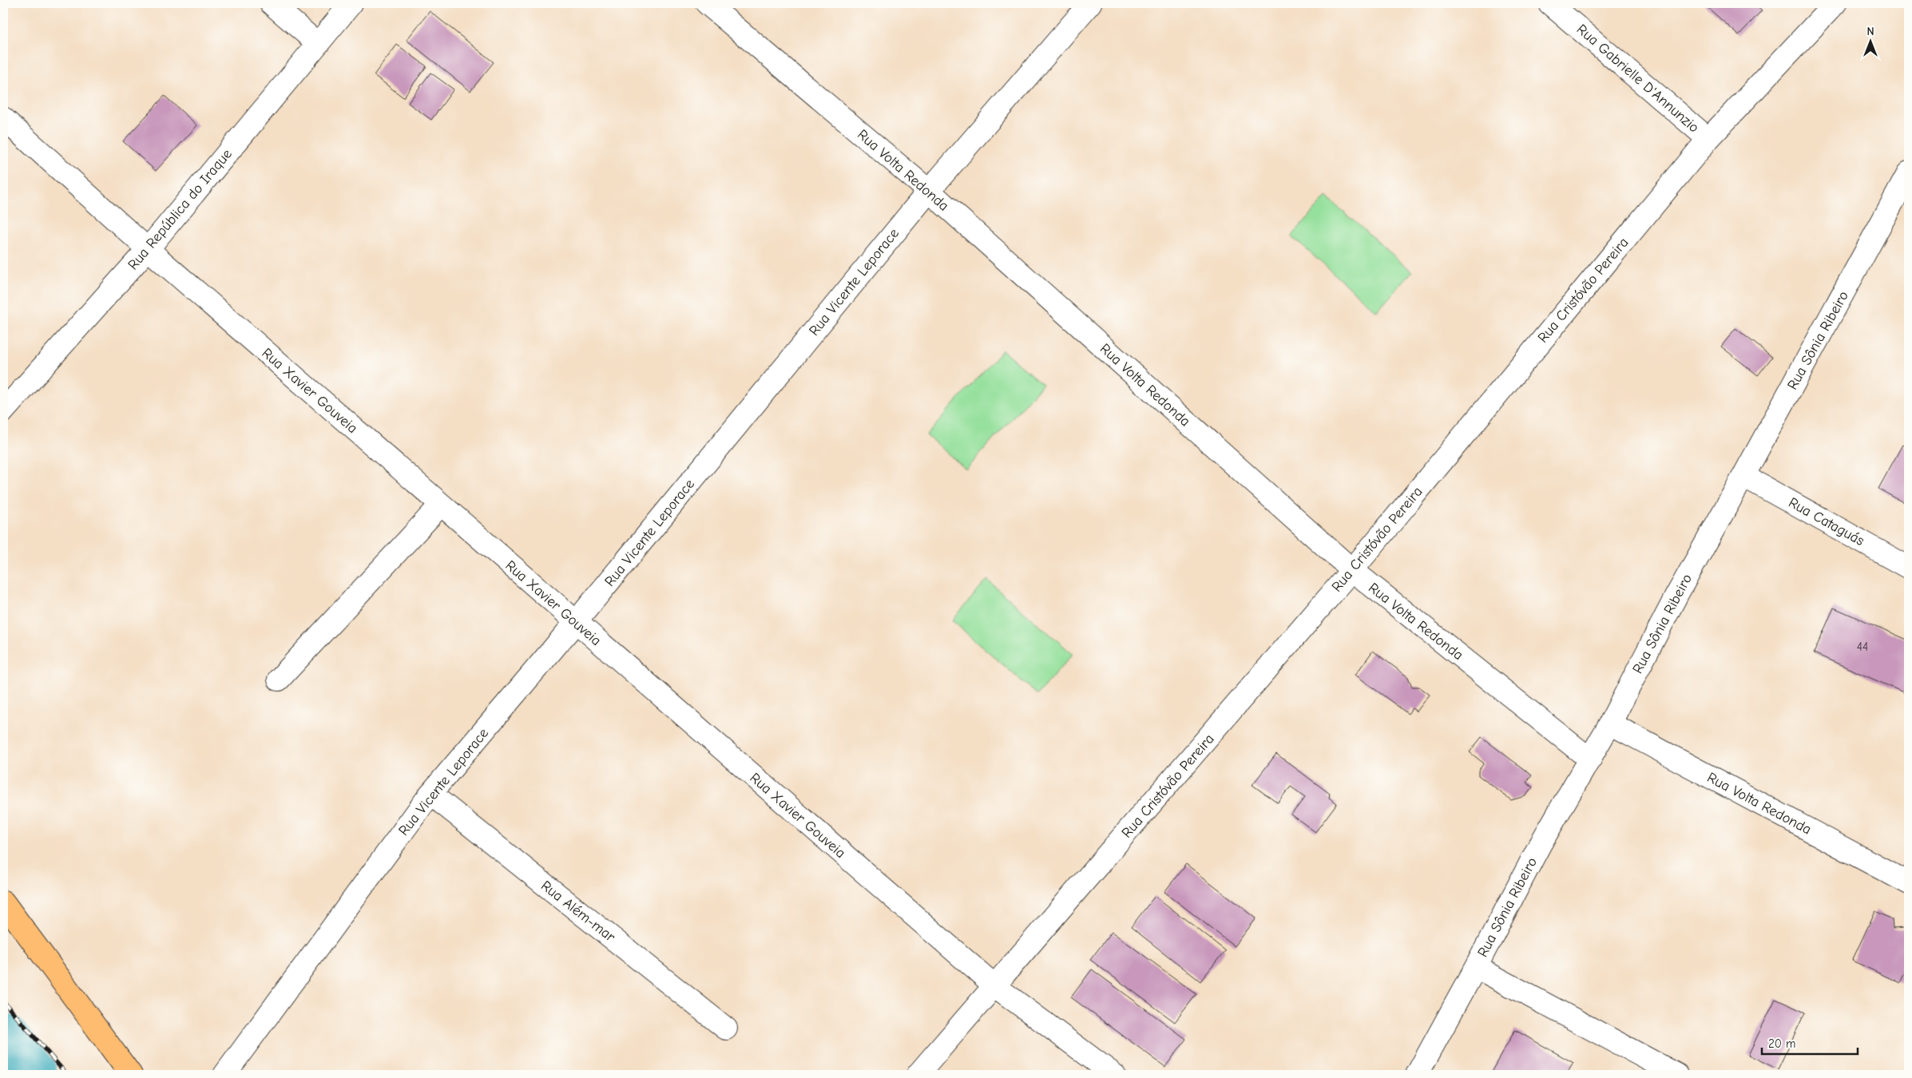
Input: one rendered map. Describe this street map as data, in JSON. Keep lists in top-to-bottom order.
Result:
{
  "streets": {
    "street": [
      "Rua Gabrielle D'Annunzio",
      "Rua Volta Redonda",
      "Rua República do Iraque",
      "Rua Vicente Leporace",
      "Rua Cristóvão Pereira",
      "Rua Sônia Ribeiro",
      "Rua Xavier Gouveia",
      "Rua Cataguás",
      "Rua Além-mar"
    ]
  },
  "crossings": [
    ["Rua Gabrielle D'Annunzio", "Rua Cristóvão Pereira"],
    ["Rua Volta Redonda", "Rua Vicente Leporace"],
    ["Rua Volta Redonda", "Rua Cristóvão Pereira"],
    ["Rua Volta Redonda", "Rua Sônia Ribeiro"],
    ["Rua República do Iraque", "Rua Xavier Gouveia"],
    ["Rua Vicente Leporace", "Rua Xavier Gouveia"],
    ["Rua Vicente Leporace", "Rua Além-mar"],
    ["Rua Cristóvão Pereira", "Rua Xavier Gouveia"],
    ["Rua Sônia Ribeiro", "Rua Cataguás"]
  ],
  "house_numbers": ["44"],
  "scale_bar": "20 m",
  "north": "top"
}
